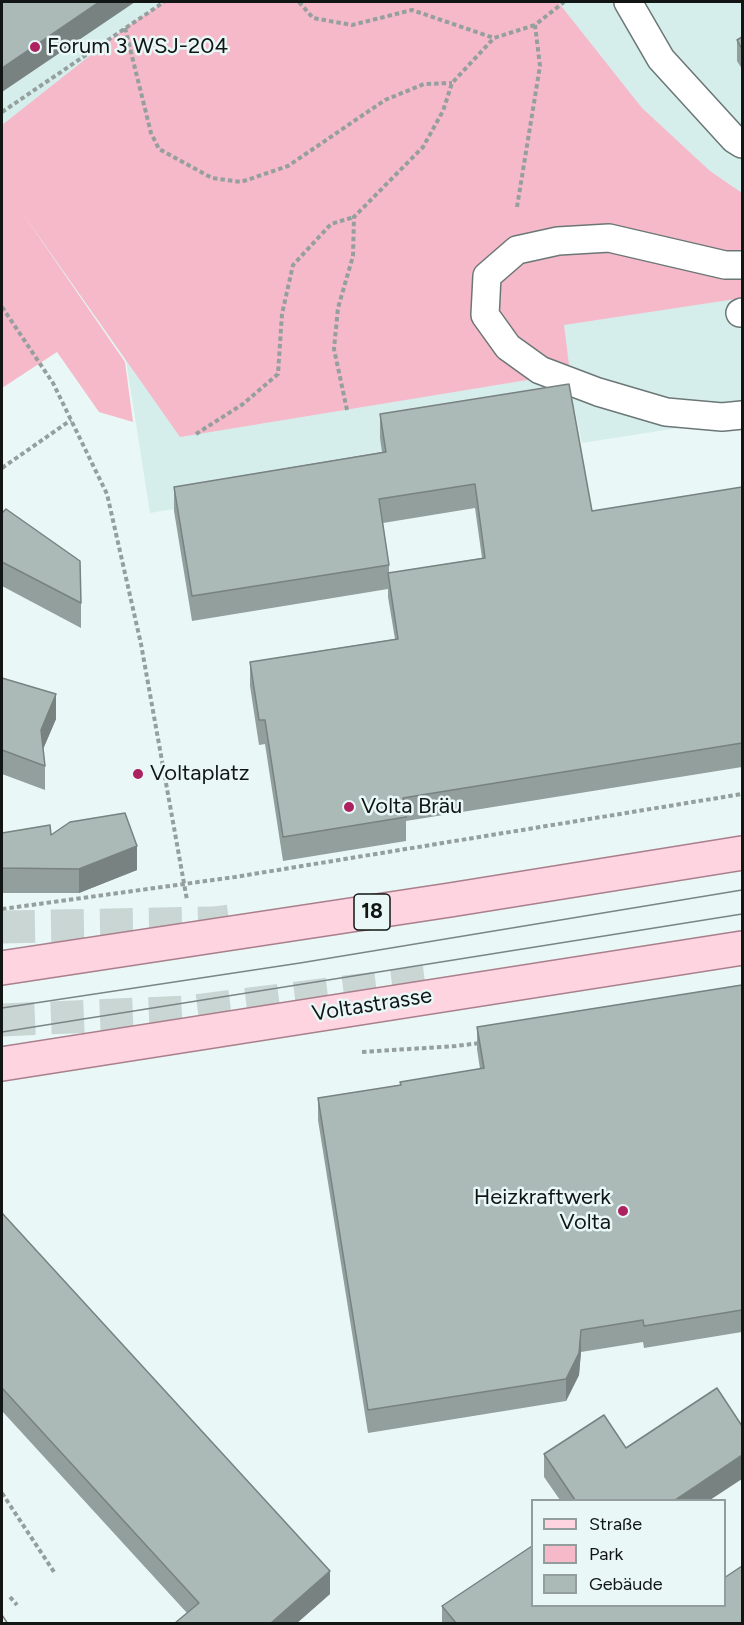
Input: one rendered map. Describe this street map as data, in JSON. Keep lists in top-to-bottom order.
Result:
{
  "streets": {
    "main road": ["18", "Voltastrasse"]
  },
  "places": [
    "Forum 3 WSJ-204",
    "Voltaplatz",
    "Volta Bräu",
    "Heizkraftwerk Volta"
  ],
  "legend": ["Straße", "Park", "Gebäude"]
}
